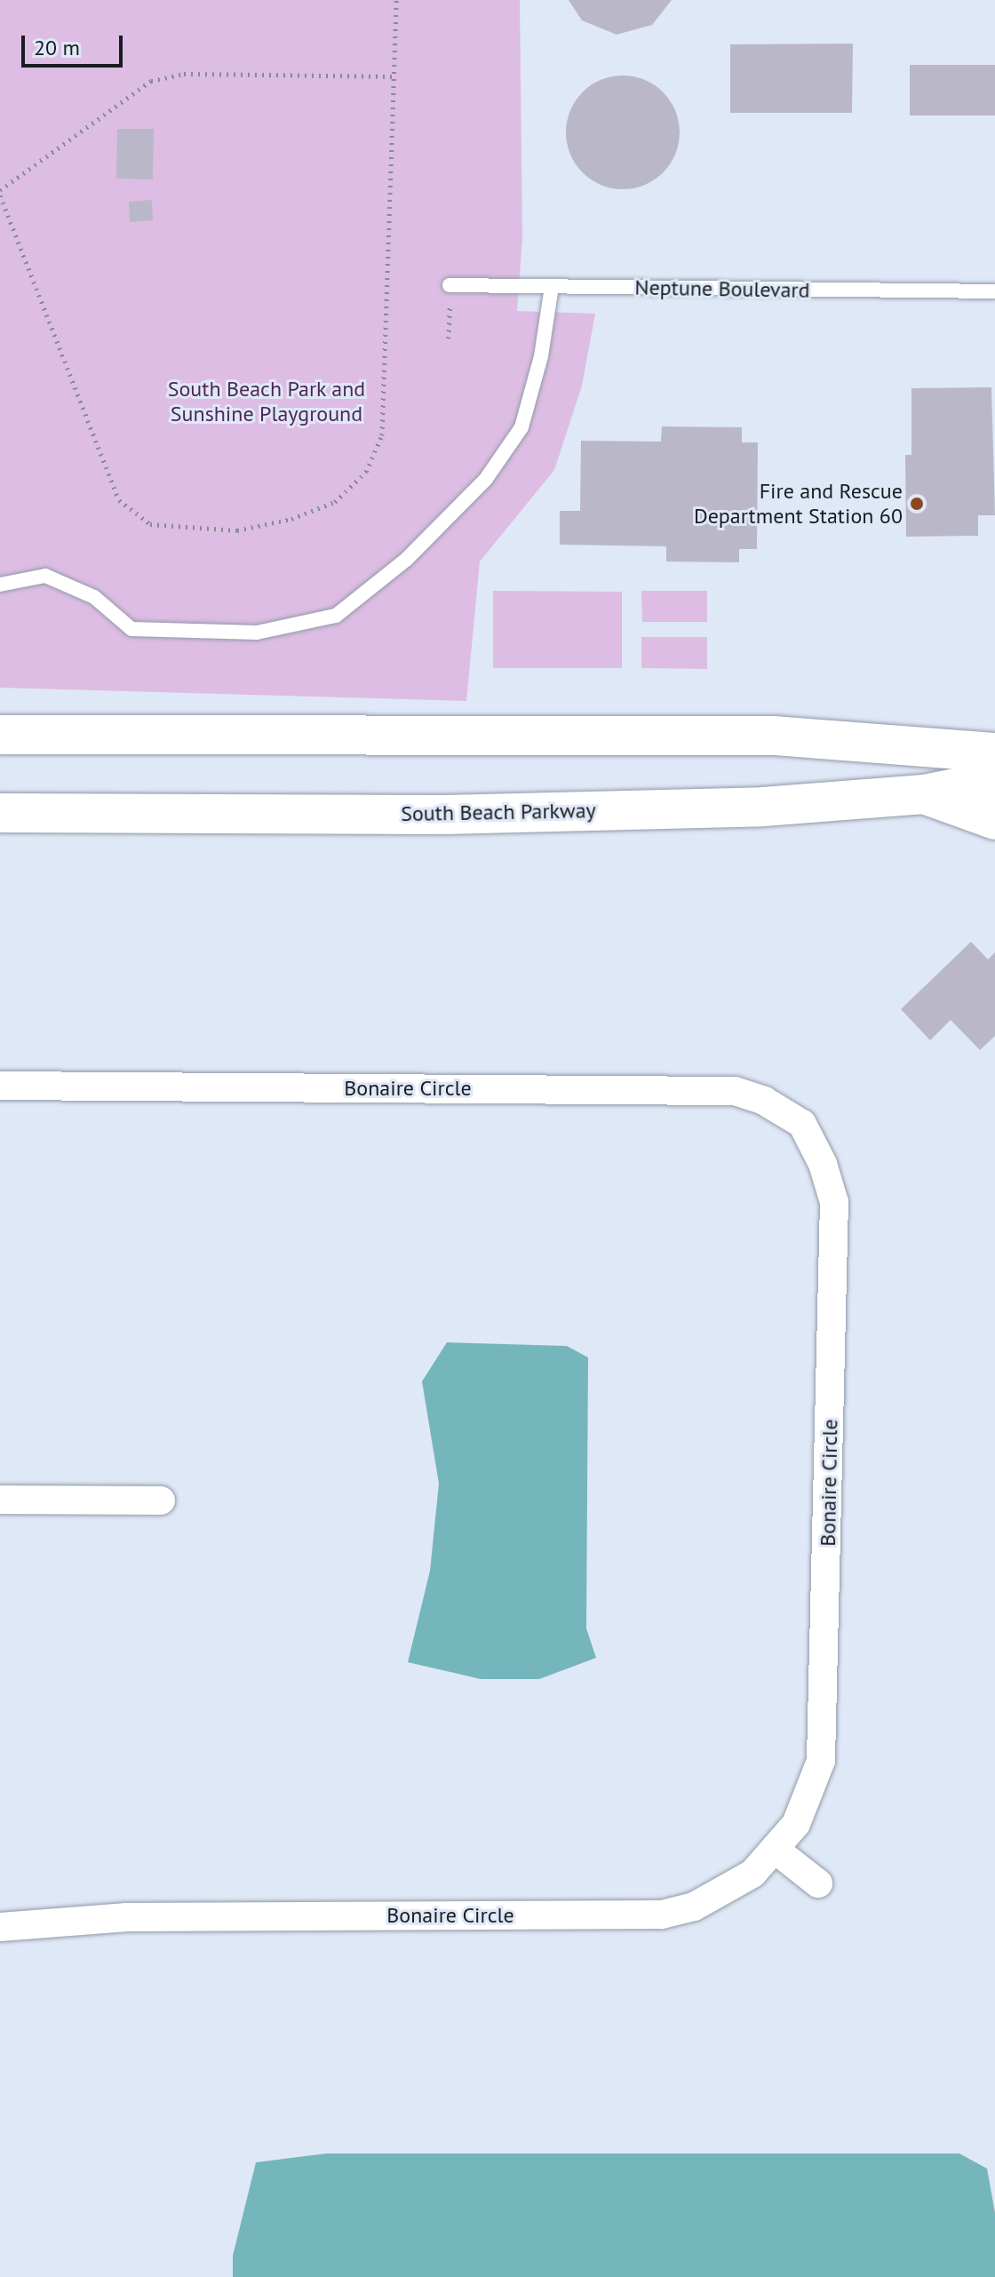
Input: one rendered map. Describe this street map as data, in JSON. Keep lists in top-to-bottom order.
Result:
{
  "streets": {
    "street": ["South Beach Parkway", "Bonaire Circle"],
    "lane": ["Neptune Boulevard"]
  },
  "parks": ["South Beach Park and Sunshine Playground"],
  "places": ["Fire and Rescue Department Station 60"],
  "scale_bar": "20 m"
}
